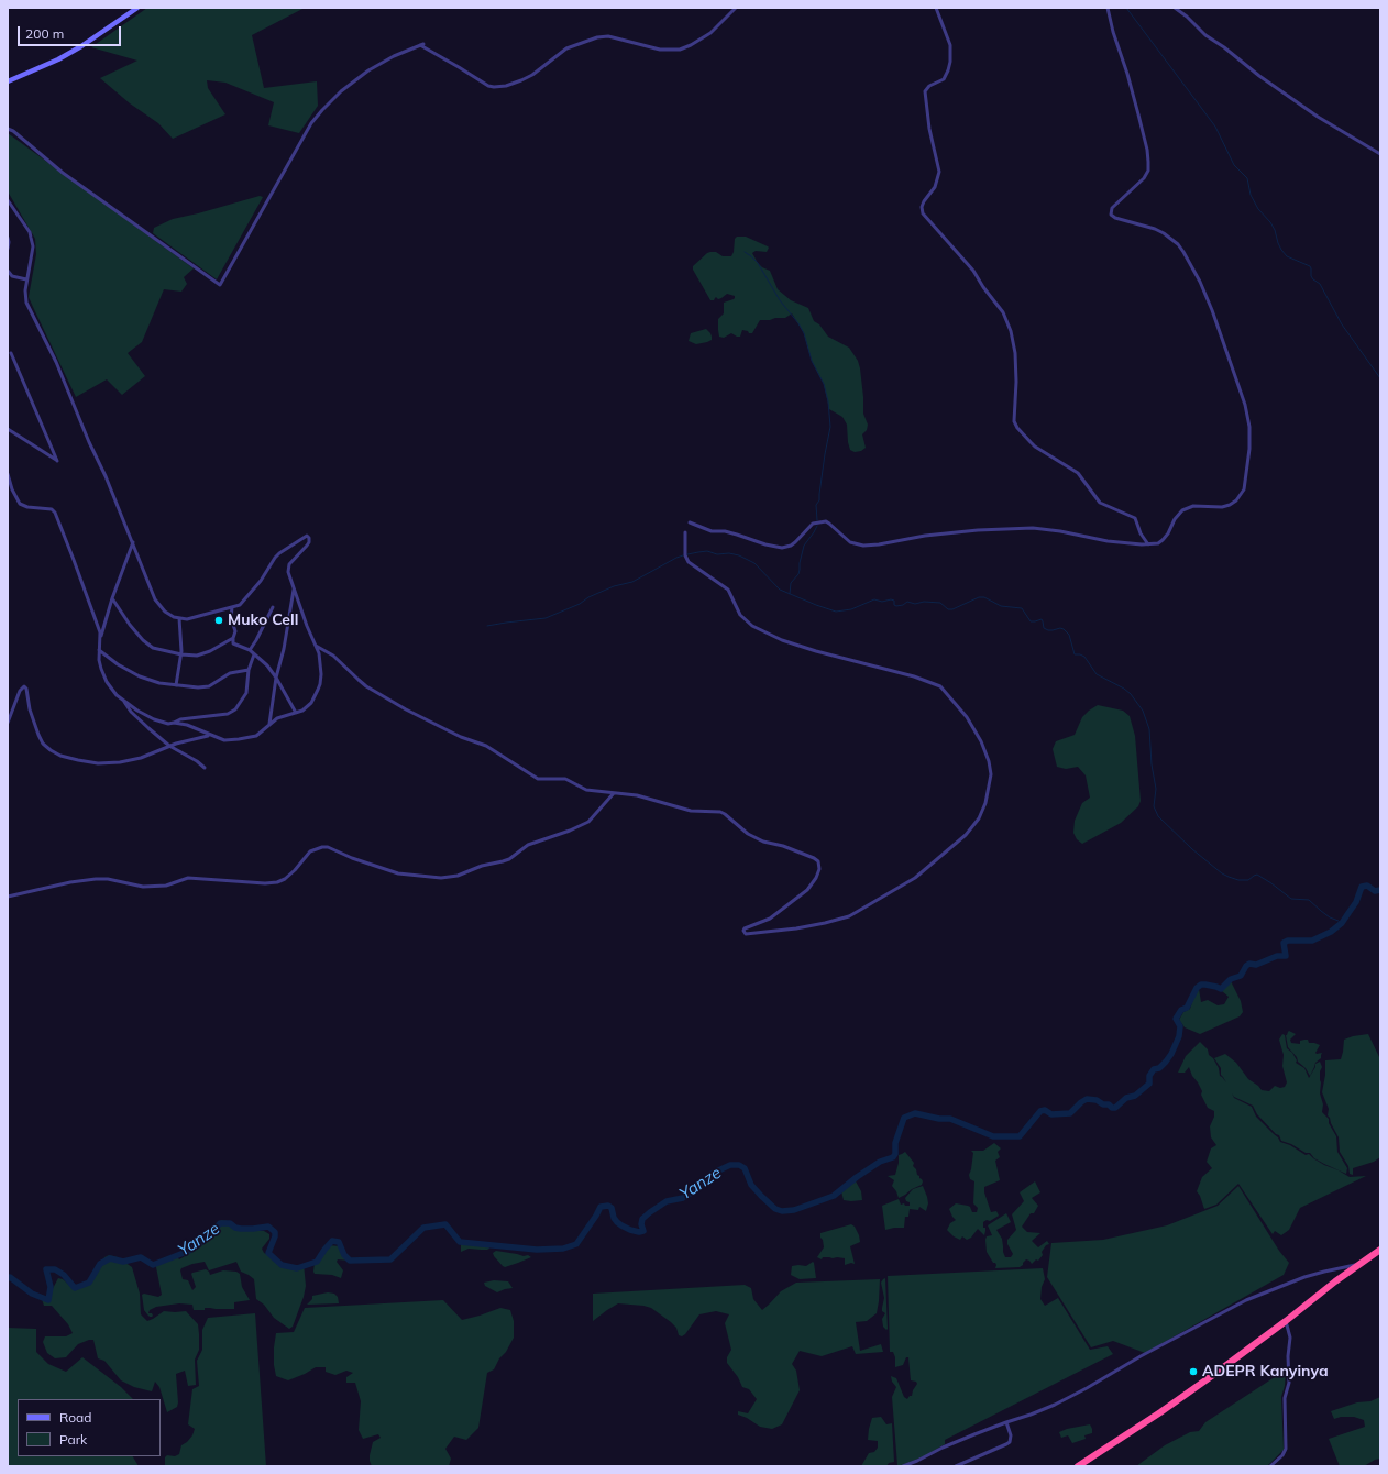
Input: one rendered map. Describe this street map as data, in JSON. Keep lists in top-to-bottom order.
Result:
{
  "water": ["Yanze"],
  "places": ["Muko Cell", "ADEPR Kanyinya"],
  "legend": ["Road", "Park"],
  "scale_bar": "200 m"
}
